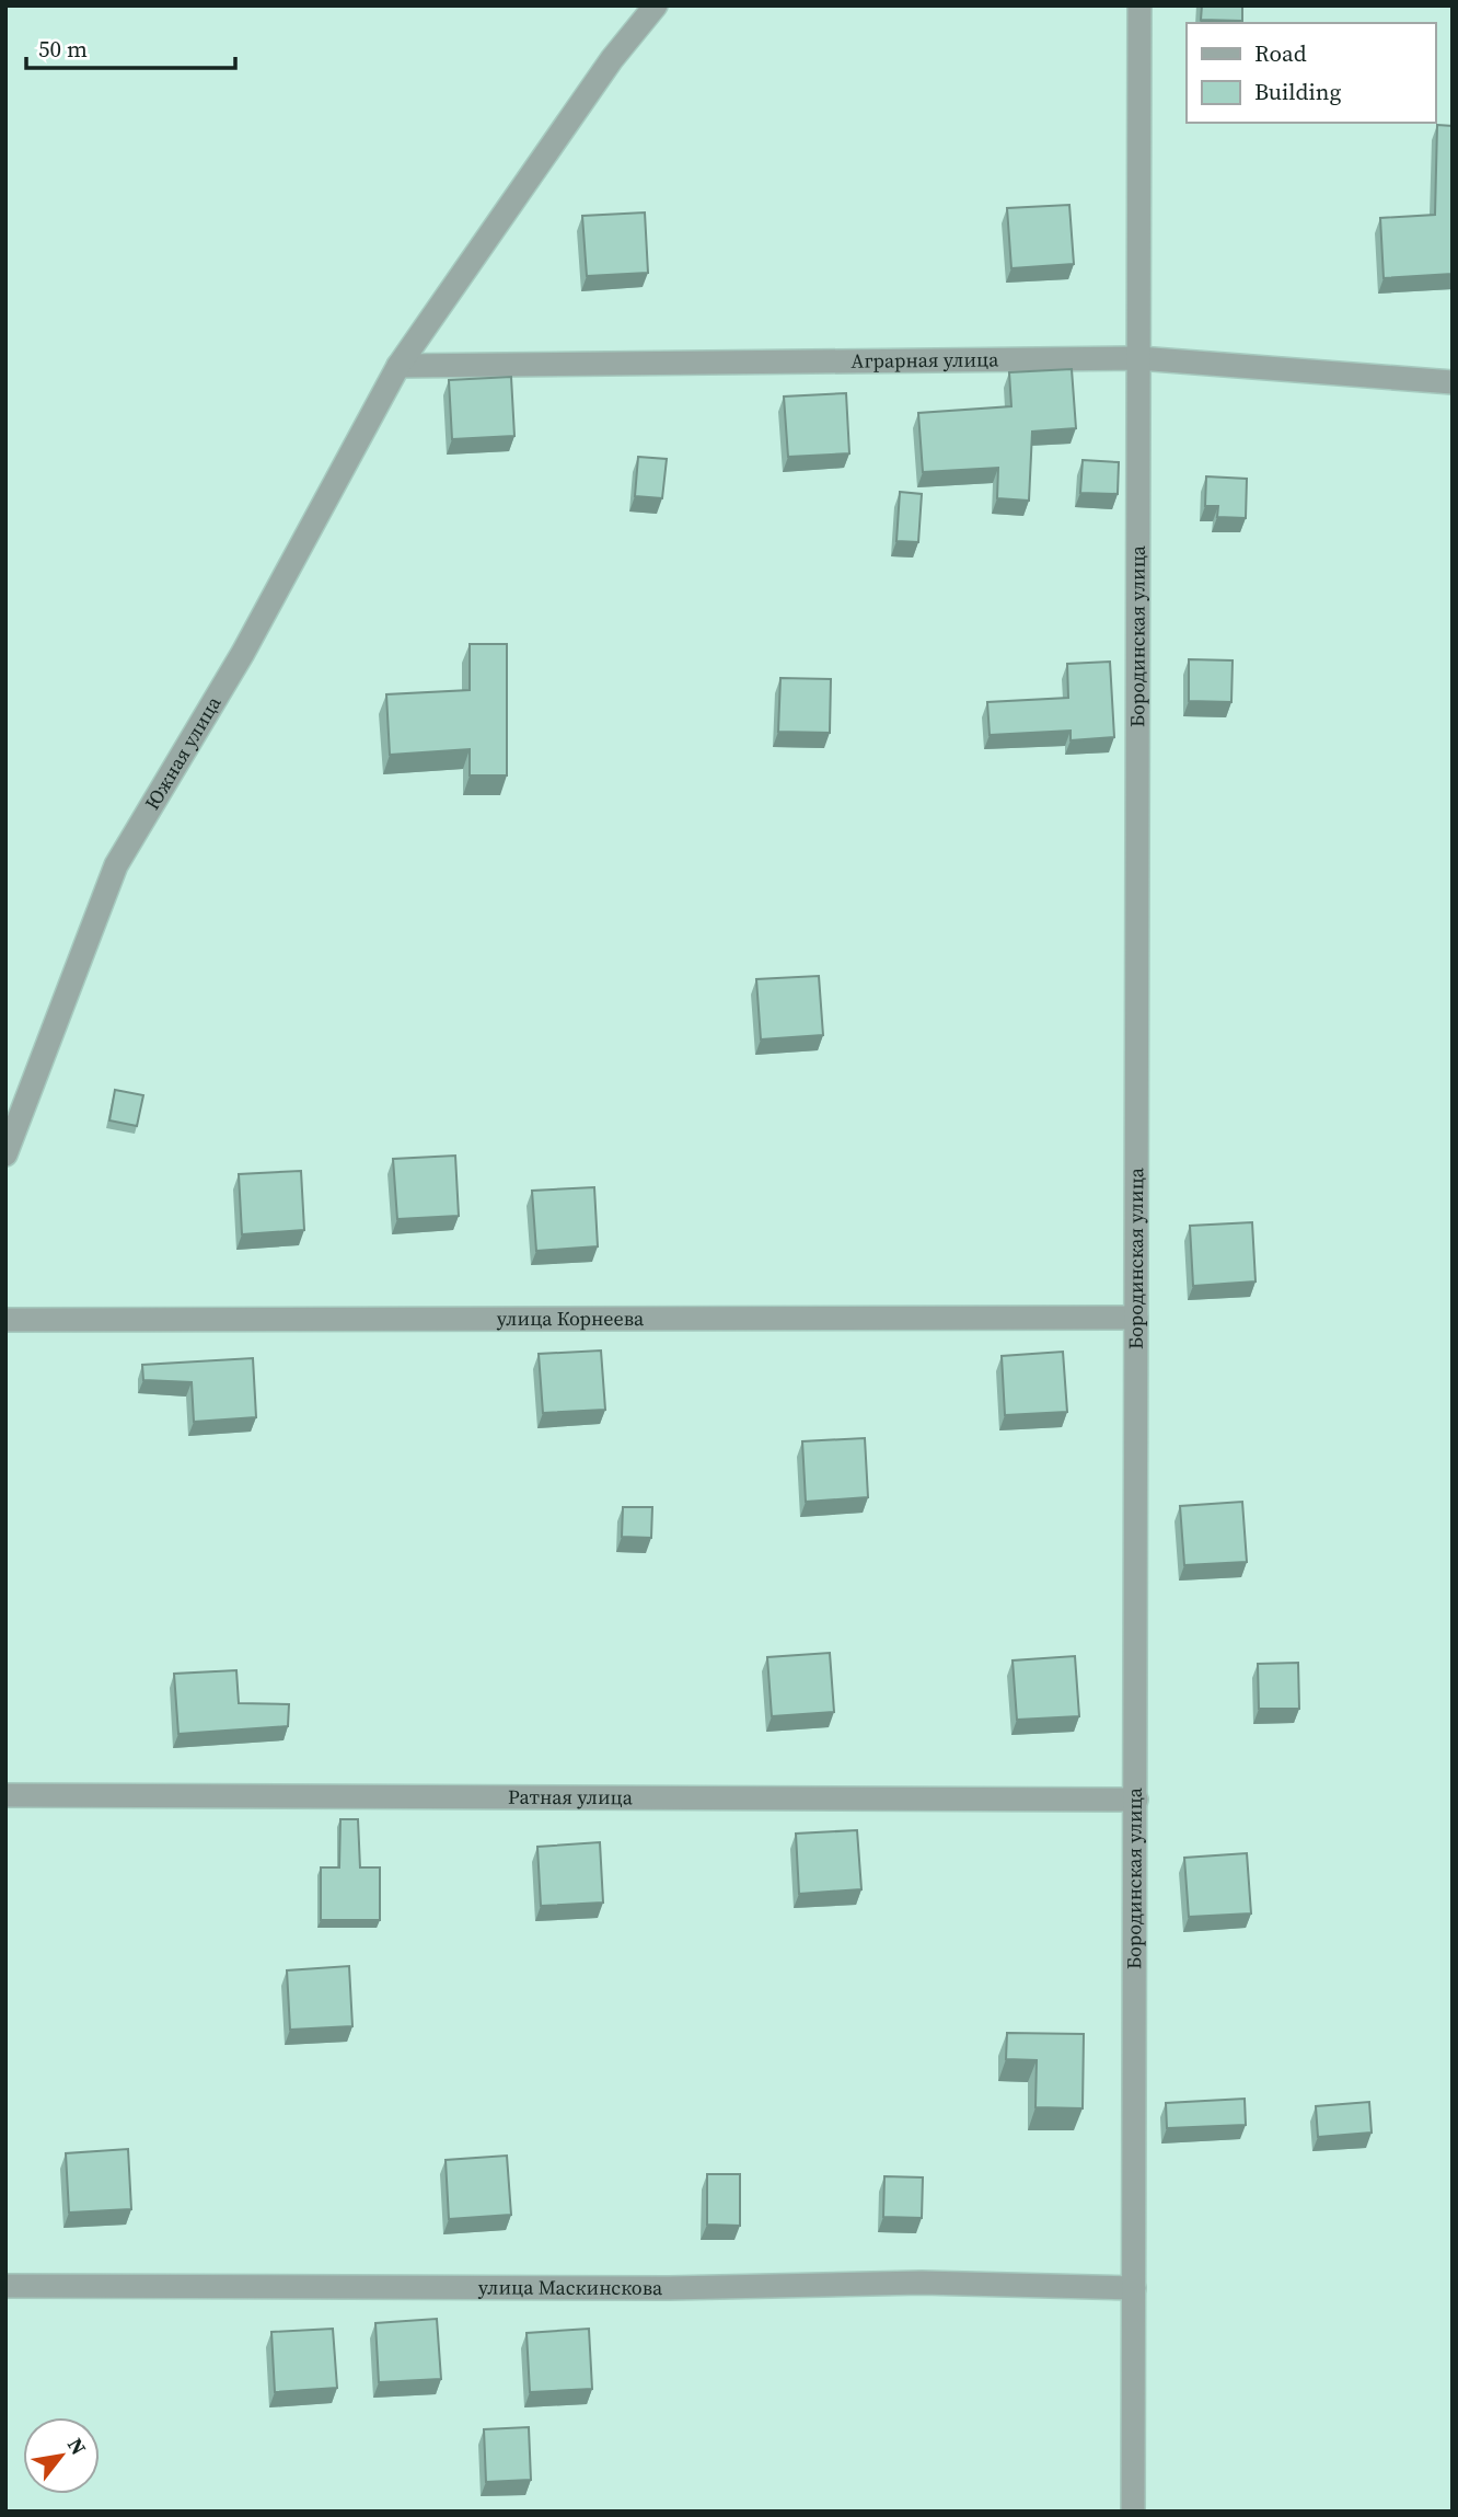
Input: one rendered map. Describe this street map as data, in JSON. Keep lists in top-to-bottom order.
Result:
{
  "streets": {
    "street": [
      "Аграрная улица",
      "Бородинская улица",
      "Южная улица",
      "улица Корнеева",
      "Ратная улица",
      "улица Маскинскова"
    ]
  },
  "crossings": [
    ["Аграрная улица", "Бородинская улица"],
    ["Аграрная улица", "Южная улица"],
    ["Бородинская улица", "улица Корнеева"],
    ["Бородинская улица", "Ратная улица"],
    ["Бородинская улица", "улица Маскинскова"]
  ],
  "legend": ["Road", "Building"],
  "scale_bar": "50 m",
  "north": "top right"
}
